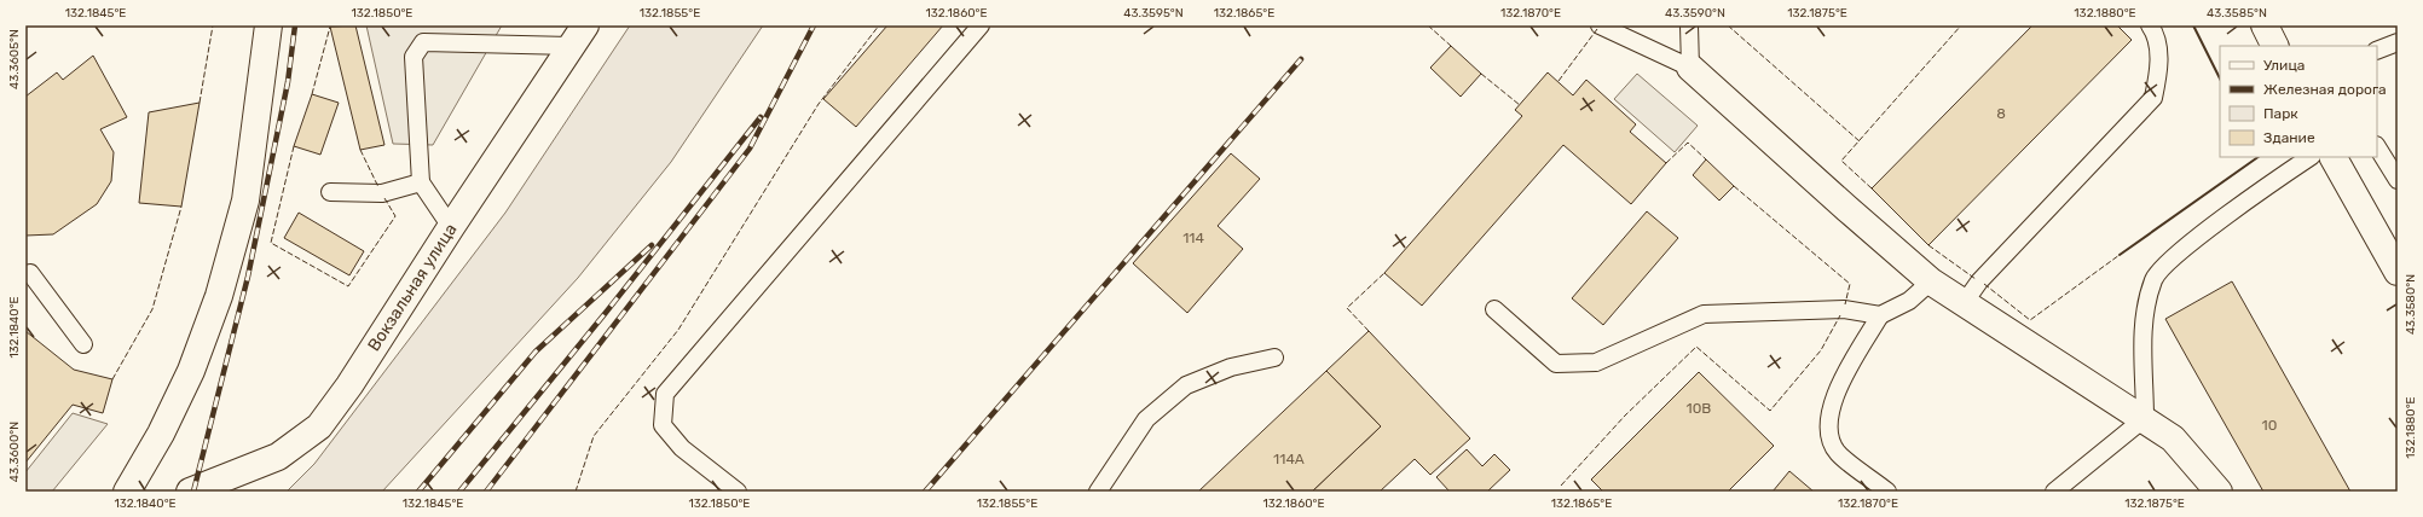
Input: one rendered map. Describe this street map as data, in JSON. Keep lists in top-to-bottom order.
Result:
{
  "streets": {
    "street": ["Вокзальная улица"]
  },
  "house_numbers": [
    "8",
    "114",
    "10В",
    "10",
    "114А"
  ],
  "legend": [
    "Улица",
    "Железная дорога",
    "Парк",
    "Здание"
  ],
  "coordinates": [
    "132.1845°E",
    "132.1850°E",
    "132.1855°E",
    "132.1860°E",
    "43.3595°N",
    "132.1865°E",
    "132.1870°E",
    "43.3590°N",
    "132.1875°E",
    "132.1880°E",
    "43.3585°N",
    "43.3605°N",
    "43.3580°N",
    "132.1840°E",
    "43.3600°N"
  ]
}
